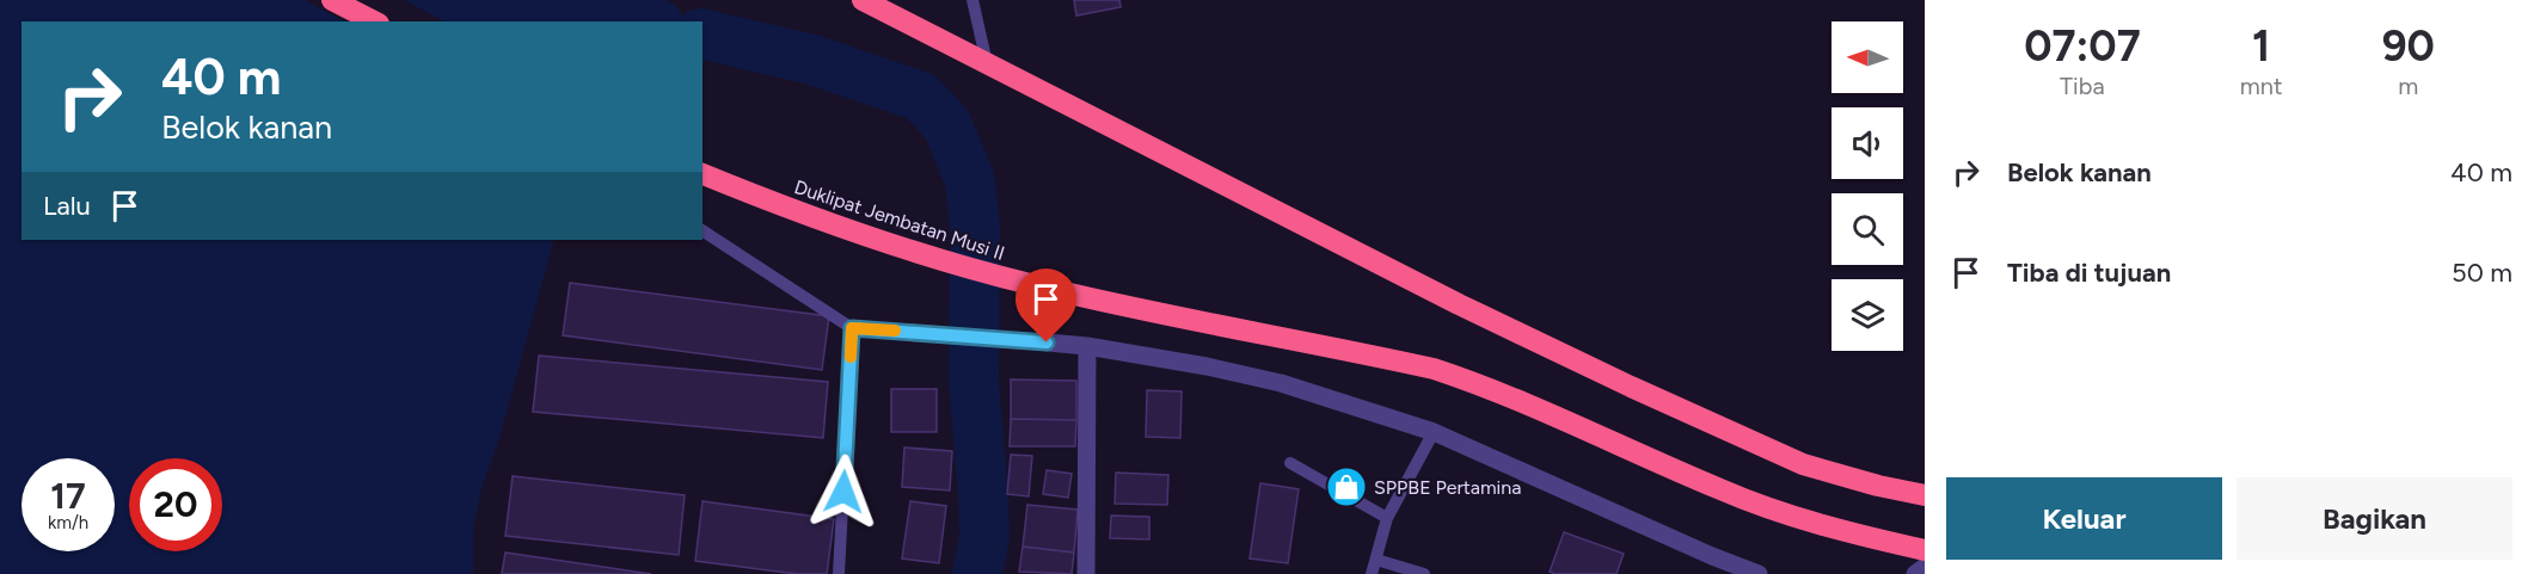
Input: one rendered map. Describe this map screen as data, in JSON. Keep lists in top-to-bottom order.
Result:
{
  "streets": {
    "highway": ["Duklipat Jembatan Musi II"]
  },
  "places": {
    "shop": ["SPPBE Pertamina"]
  },
  "north": "left",
  "page": {
    "eta": [
      "07:07",
      "Tiba",
      "1",
      "mnt",
      "90",
      "m"
    ],
    "turn": ["40 m", "Belok kanan"],
    "list": [
      {
        "name": "Belok kanan",
        "value": "40 m"
      },
      {
        "name": "Tiba di tujuan",
        "value": "50 m"
      }
    ],
    "then": "Lalu",
    "speed": "17 km/h",
    "limit": "20",
    "buttons": ["Keluar", "Bagikan"]
  }
}
